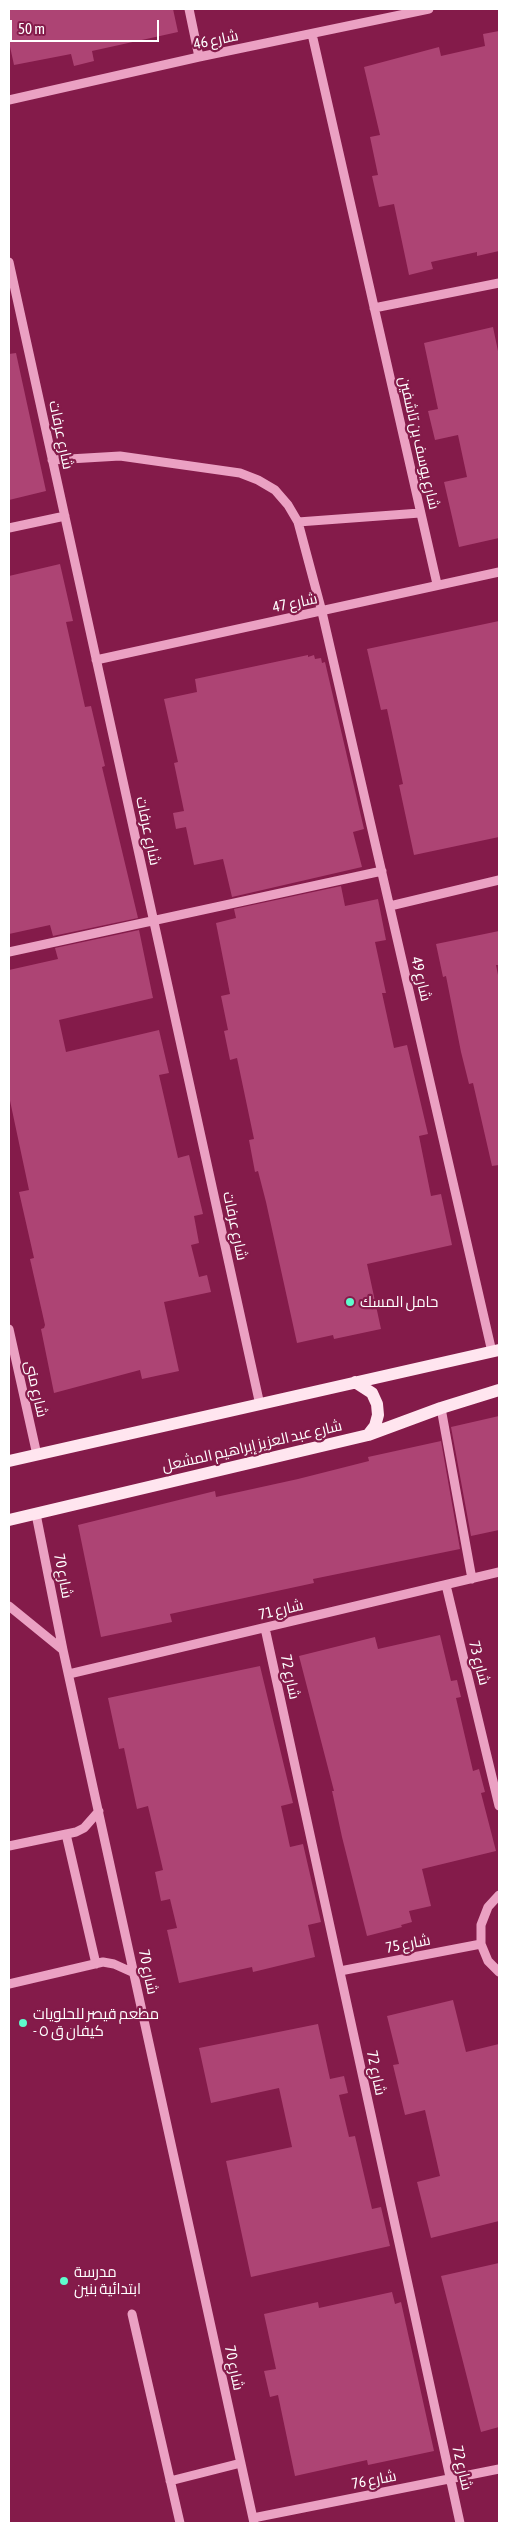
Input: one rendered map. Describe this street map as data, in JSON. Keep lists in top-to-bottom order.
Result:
{
  "streets": {
    "main road": ["شارع عبد العزيز إبراهيم المشعل"],
    "street": [
      "شارع 46",
      "شارع عرفات",
      "شارع يوسف بن تاشفين",
      "شارع 47",
      "شارع 49",
      "شارع منى",
      "شارع 70",
      "شارع 71",
      "شارع 73",
      "شارع 72",
      "شارع 75",
      "شارع 76"
    ]
  },
  "crossings": [
    ["شارع 46", "شارع يوسف بن تاشفين"],
    ["شارع عرفات", "شارع 47"],
    ["شارع عرفات", "شارع 49"],
    ["شارع يوسف بن تاشفين", "شارع 47"],
    ["شارع 47", "شارع 49"],
    ["شارع عبد العزيز إبراهيم المشعل", "شارع 70"],
    ["شارع 70", "شارع 71"],
    ["شارع 70", "شارع 76"],
    ["شارع 71", "شارع 73"],
    ["شارع 71", "شارع 72"],
    ["شارع 72", "شارع 75"],
    ["شارع 72", "شارع 76"]
  ],
  "places": ["حامل المسك", "مطعم قيصر للحلويات - كيفان ق ٥", "مدرسة ابتدائية بنين"],
  "scale_bar": "50 m"
}
